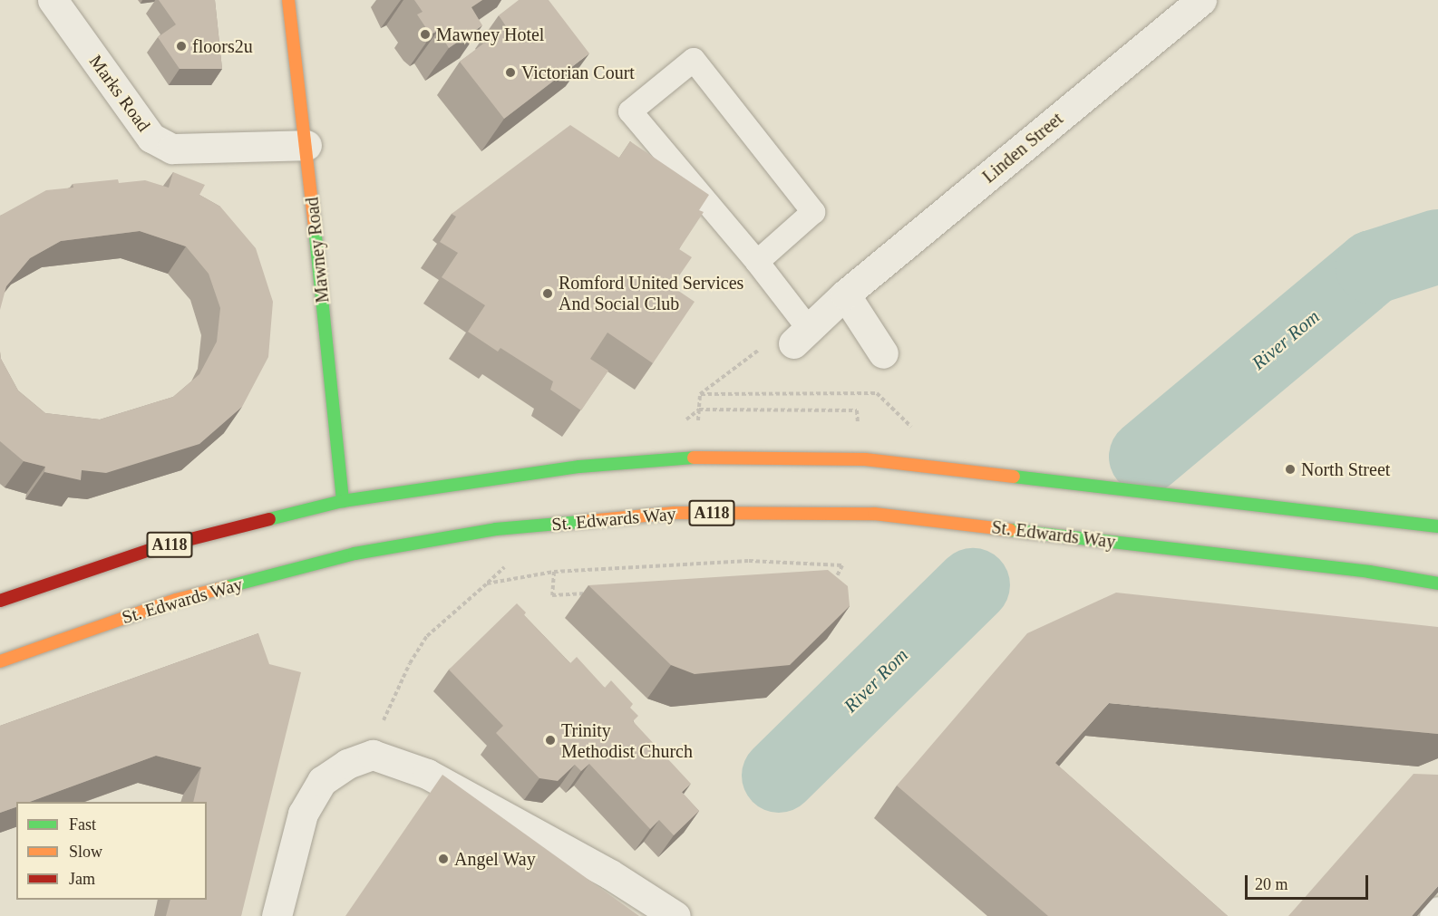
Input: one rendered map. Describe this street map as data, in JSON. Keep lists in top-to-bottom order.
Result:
{
  "streets": {
    "main road": ["Mawney Road", "A118", "St. Edwards Way"],
    "street": ["Marks Road", "Linden Street"]
  },
  "crossings": [
    ["Marks Road", "Mawney Road"],
    ["Mawney Road", "A118"]
  ],
  "water": ["River Rom"],
  "places": [
    "Mawney Hotel",
    "floors2u",
    "Victorian Court",
    "Romford United Services And Social Club",
    "North Street",
    "Trinity Methodist Church",
    "Angel Way"
  ],
  "legend": ["Fast", "Slow", "Jam"],
  "scale_bar": "20 m"
}
